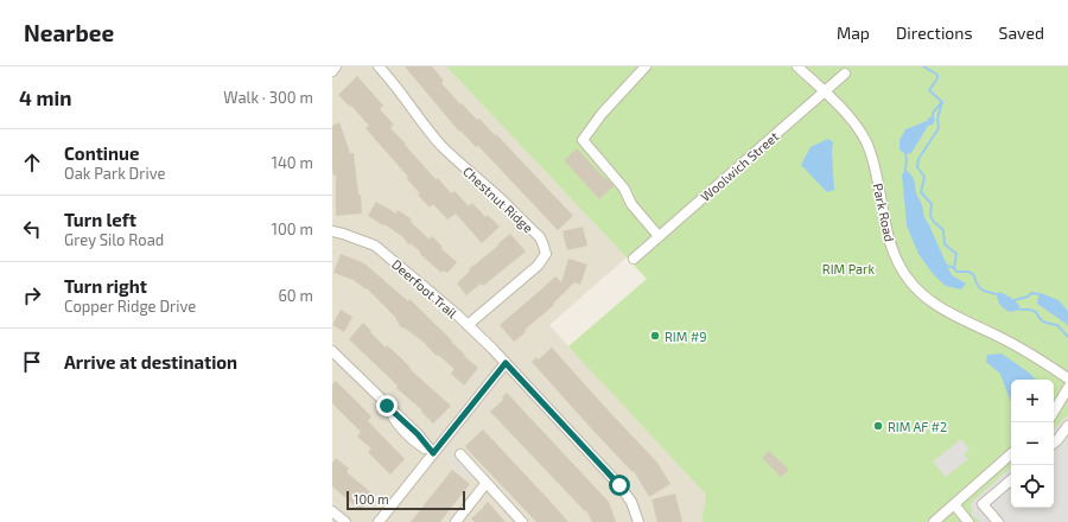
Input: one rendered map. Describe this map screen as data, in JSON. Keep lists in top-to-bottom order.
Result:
{
  "streets": {
    "street": [
      "Woolwich Street",
      "Chestnut Ridge",
      "Park Road",
      "Deerfoot Trail"
    ]
  },
  "crossings": [
    ["Woolwich Street", "Park Road"],
    ["Chestnut Ridge", "Deerfoot Trail"]
  ],
  "parks": ["RIM Park"],
  "places": ["RIM #9", "RIM AF #2"],
  "scale_bar": "100 m",
  "page": {
    "header": "Nearbee",
    "nav": ["Map", "Directions", "Saved"],
    "heading": ["4 min", "Walk · 300 m"],
    "list": [
      ["Continue", "Oak Park Drive", "140 m"],
      ["Turn left", "Grey Silo Road", "100 m"],
      ["Turn right", "Copper Ridge Drive", "60 m"],
      "Arrive at destination"
    ],
    "map_buttons": ["+", "−"],
    "scale": "100 m"
  }
}
